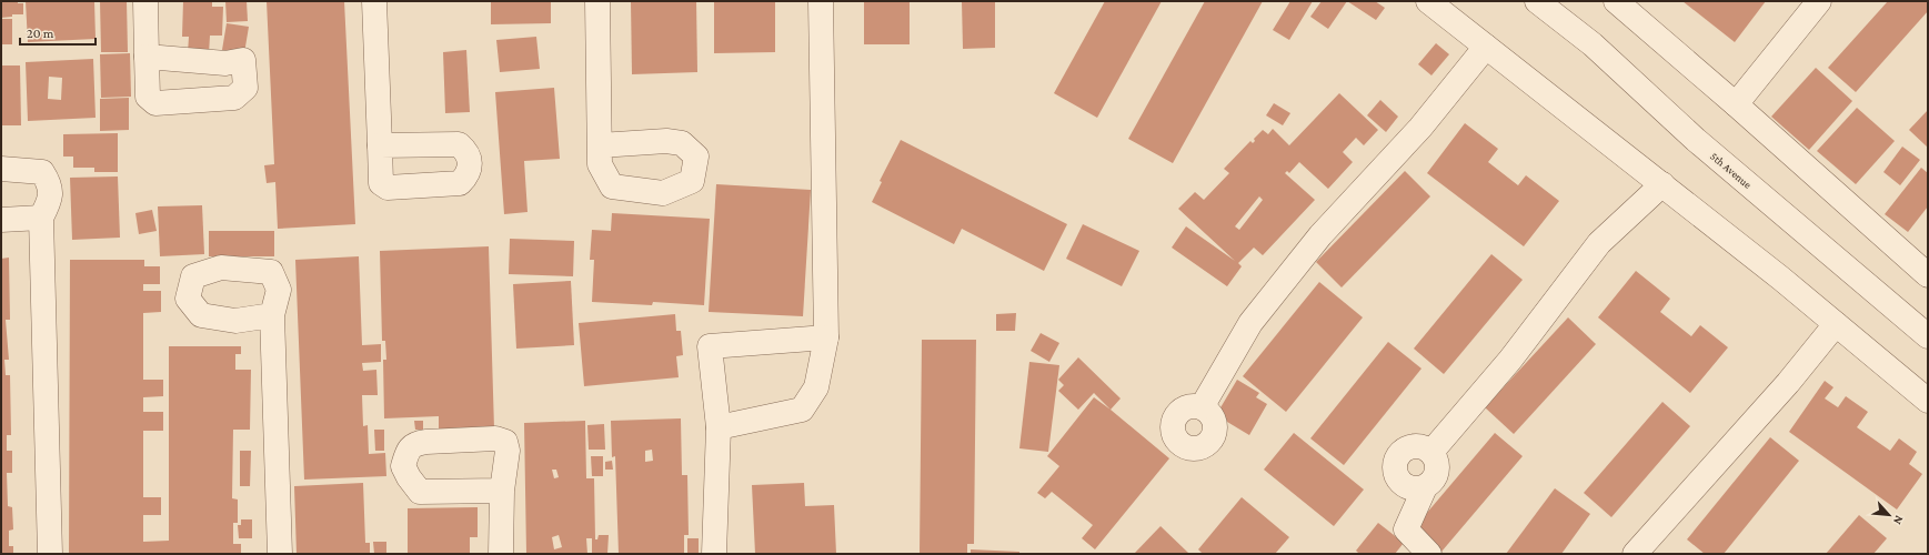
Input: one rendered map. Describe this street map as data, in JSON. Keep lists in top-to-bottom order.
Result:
{
  "streets": {
    "street": ["5th Avenue"]
  },
  "scale_bar": "20 m",
  "north": "bottom right"
}
